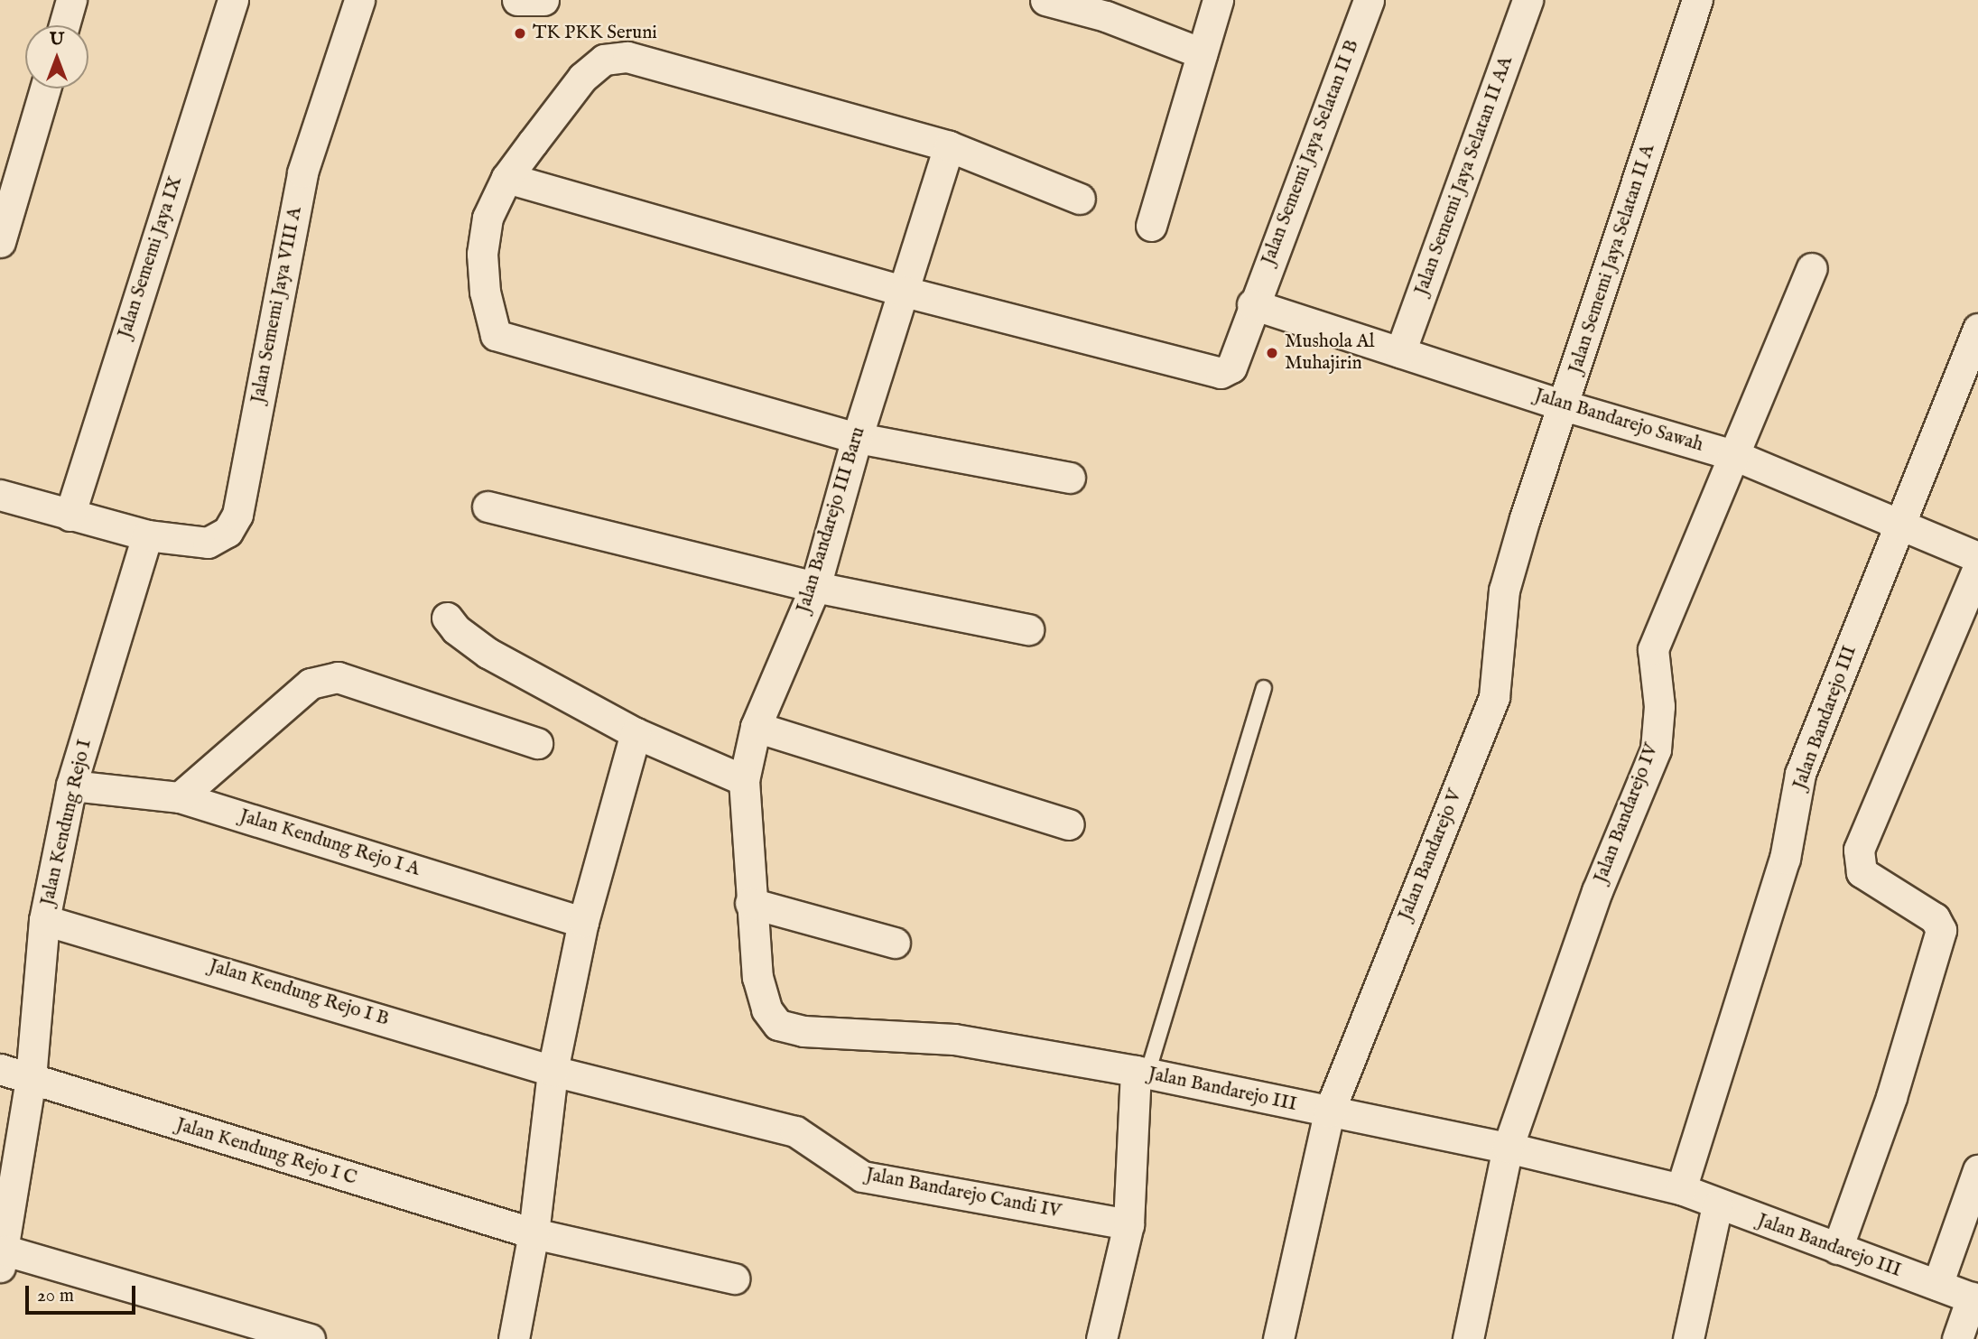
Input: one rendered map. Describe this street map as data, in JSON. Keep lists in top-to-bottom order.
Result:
{
  "streets": {
    "street": [
      "Jalan Sememi Jaya Selatan II B",
      "Jalan Sememi Jaya Selatan II AA",
      "Jalan Sememi Jaya IX",
      "Jalan Sememi Jaya Selatan II A",
      "Jalan Sememi Jaya VIII A",
      "Jalan Bandarejo Sawah",
      "Jalan Bandarejo III Baru",
      "Jalan Bandarejo III",
      "Jalan Bandarejo IV",
      "Jalan Kendung Rejo I",
      "Jalan Kendung Rejo I A",
      "Jalan Bandarejo V",
      "Jalan Kendung Rejo I B",
      "Jalan Kendung Rejo I C",
      "Jalan Bandarejo Candi IV"
    ]
  },
  "crossings": [
    ["Jalan Sememi Jaya Selatan II B", "Jalan Bandarejo Sawah"],
    ["Jalan Sememi Jaya Selatan II B", "Jalan Bandarejo III Baru"],
    ["Jalan Sememi Jaya Selatan II AA", "Jalan Bandarejo Sawah"],
    ["Jalan Sememi Jaya Selatan II A", "Jalan Bandarejo Sawah"],
    ["Jalan Sememi Jaya Selatan II A", "Jalan Bandarejo V"],
    ["Jalan Sememi Jaya VIII A", "Jalan Kendung Rejo I"],
    ["Jalan Bandarejo Sawah", "Jalan Bandarejo III"],
    ["Jalan Bandarejo Sawah", "Jalan Bandarejo IV"],
    ["Jalan Bandarejo III Baru", "Jalan Bandarejo III"],
    ["Jalan Bandarejo III", "Jalan Bandarejo IV"],
    ["Jalan Bandarejo III", "Jalan Bandarejo V"],
    ["Jalan Kendung Rejo I", "Jalan Kendung Rejo I A"],
    ["Jalan Kendung Rejo I", "Jalan Kendung Rejo I B"],
    ["Jalan Kendung Rejo I", "Jalan Kendung Rejo I C"],
    ["Jalan Kendung Rejo I B", "Jalan Bandarejo Candi IV"]
  ],
  "places": ["TK PKK Seruni", "Mushola Al Muhajirin"],
  "scale_bar": "20 m",
  "north": "top"
}
